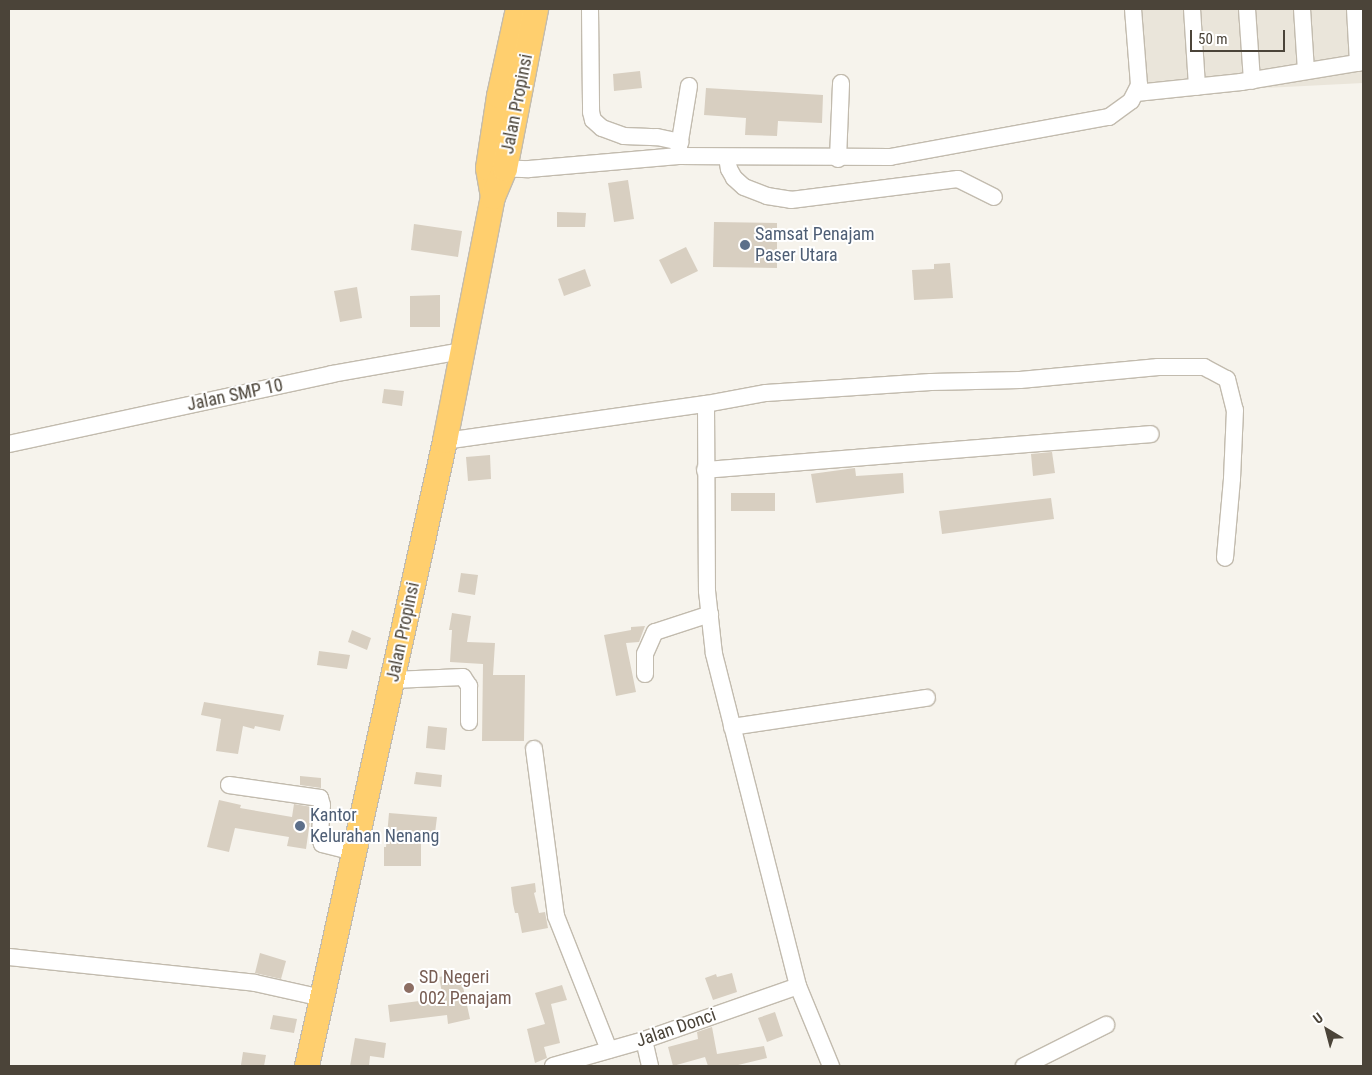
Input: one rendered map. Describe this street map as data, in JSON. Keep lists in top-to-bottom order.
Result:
{
  "streets": {
    "highway": ["Jalan Propinsi"],
    "street": ["Jalan SMP 10", "Jalan Donci"]
  },
  "crossings": [
    ["Jalan Propinsi", "Jalan SMP 10"]
  ],
  "places": ["Samsat Penajam Paser Utara", "Kantor Kelurahan Nenang", "SD Negeri 002 Penajam"],
  "scale_bar": "50 m",
  "north": "top left"
}
